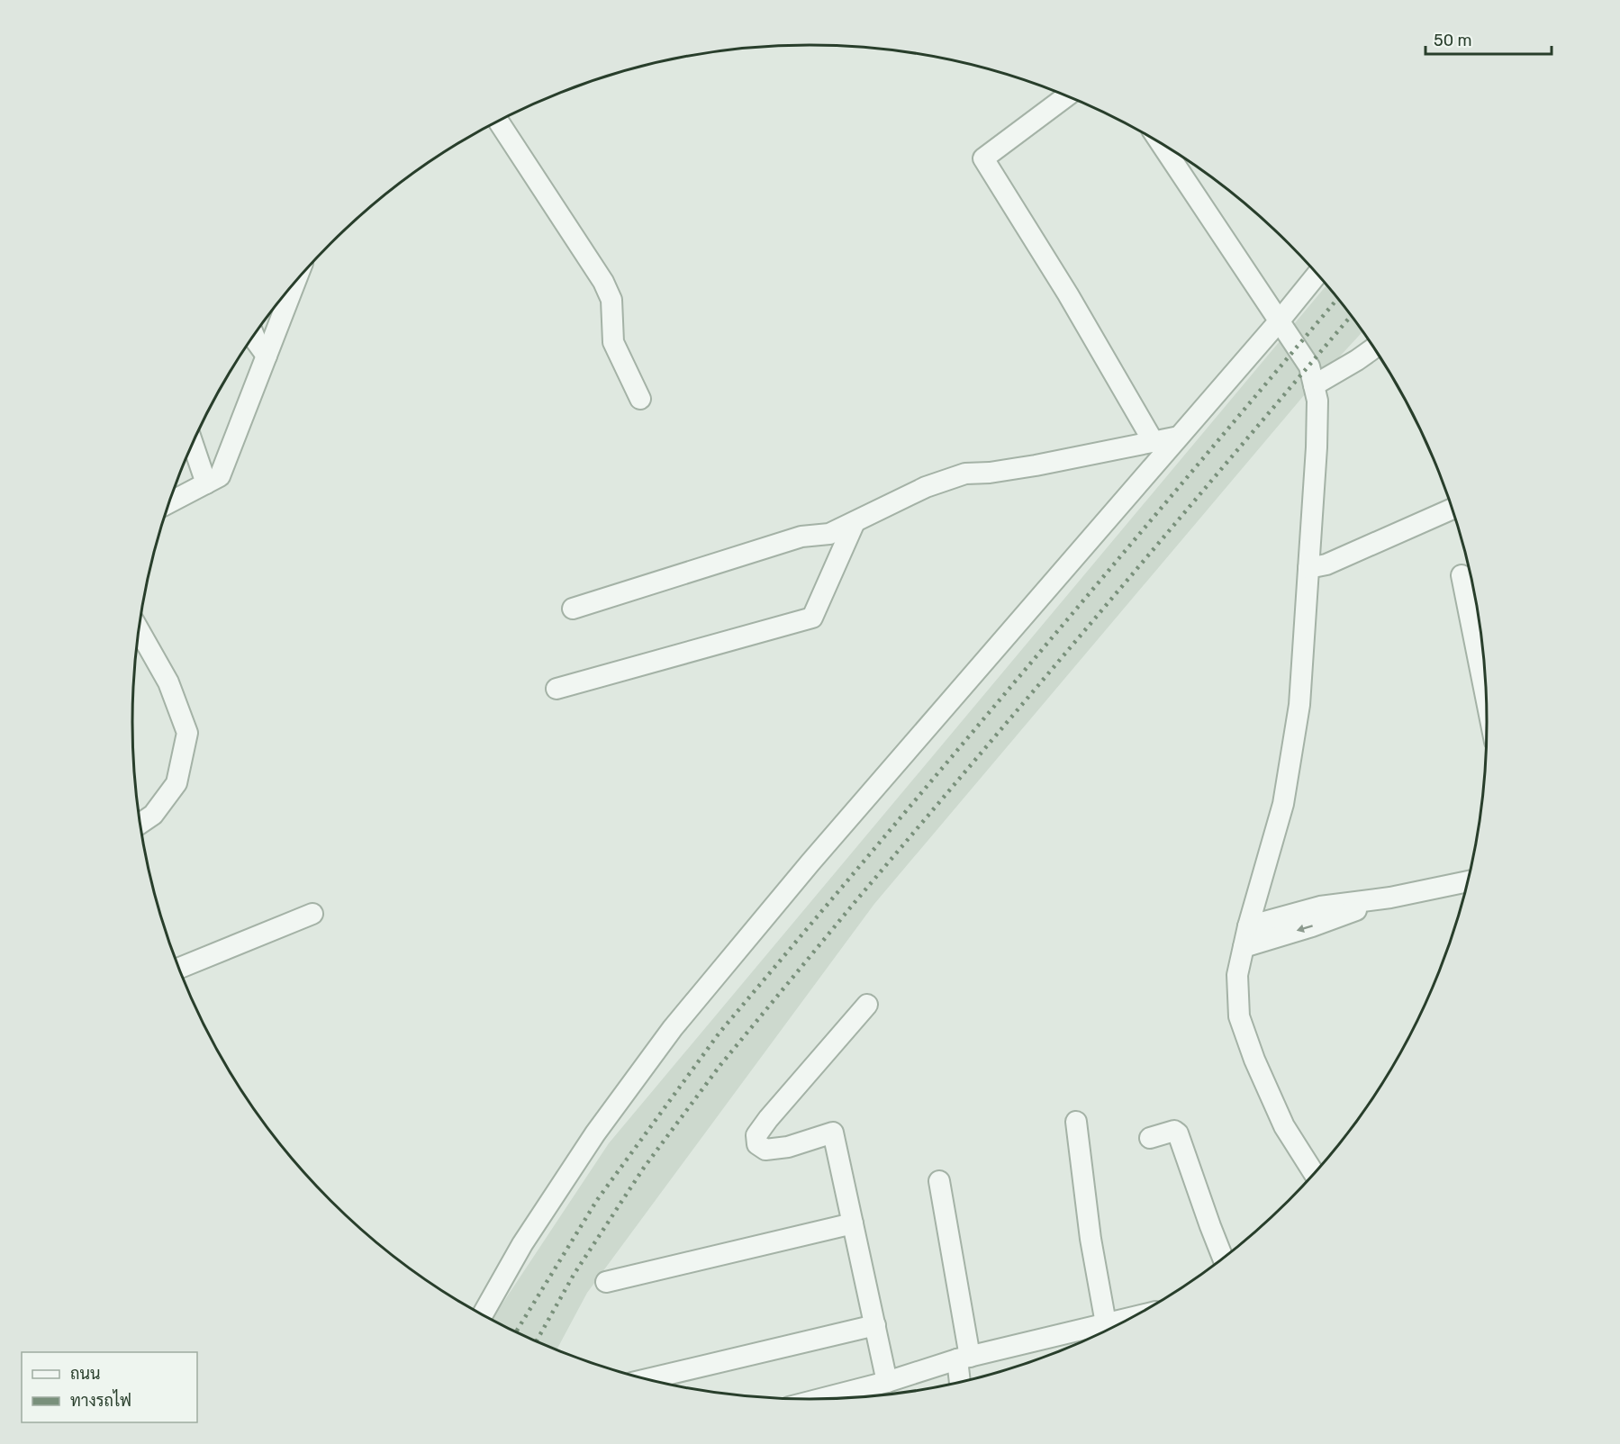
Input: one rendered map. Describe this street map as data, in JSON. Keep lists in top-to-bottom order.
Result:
{
  "legend": ["ถนน", "ทางรถไฟ"],
  "scale_bar": "50 m"
}
